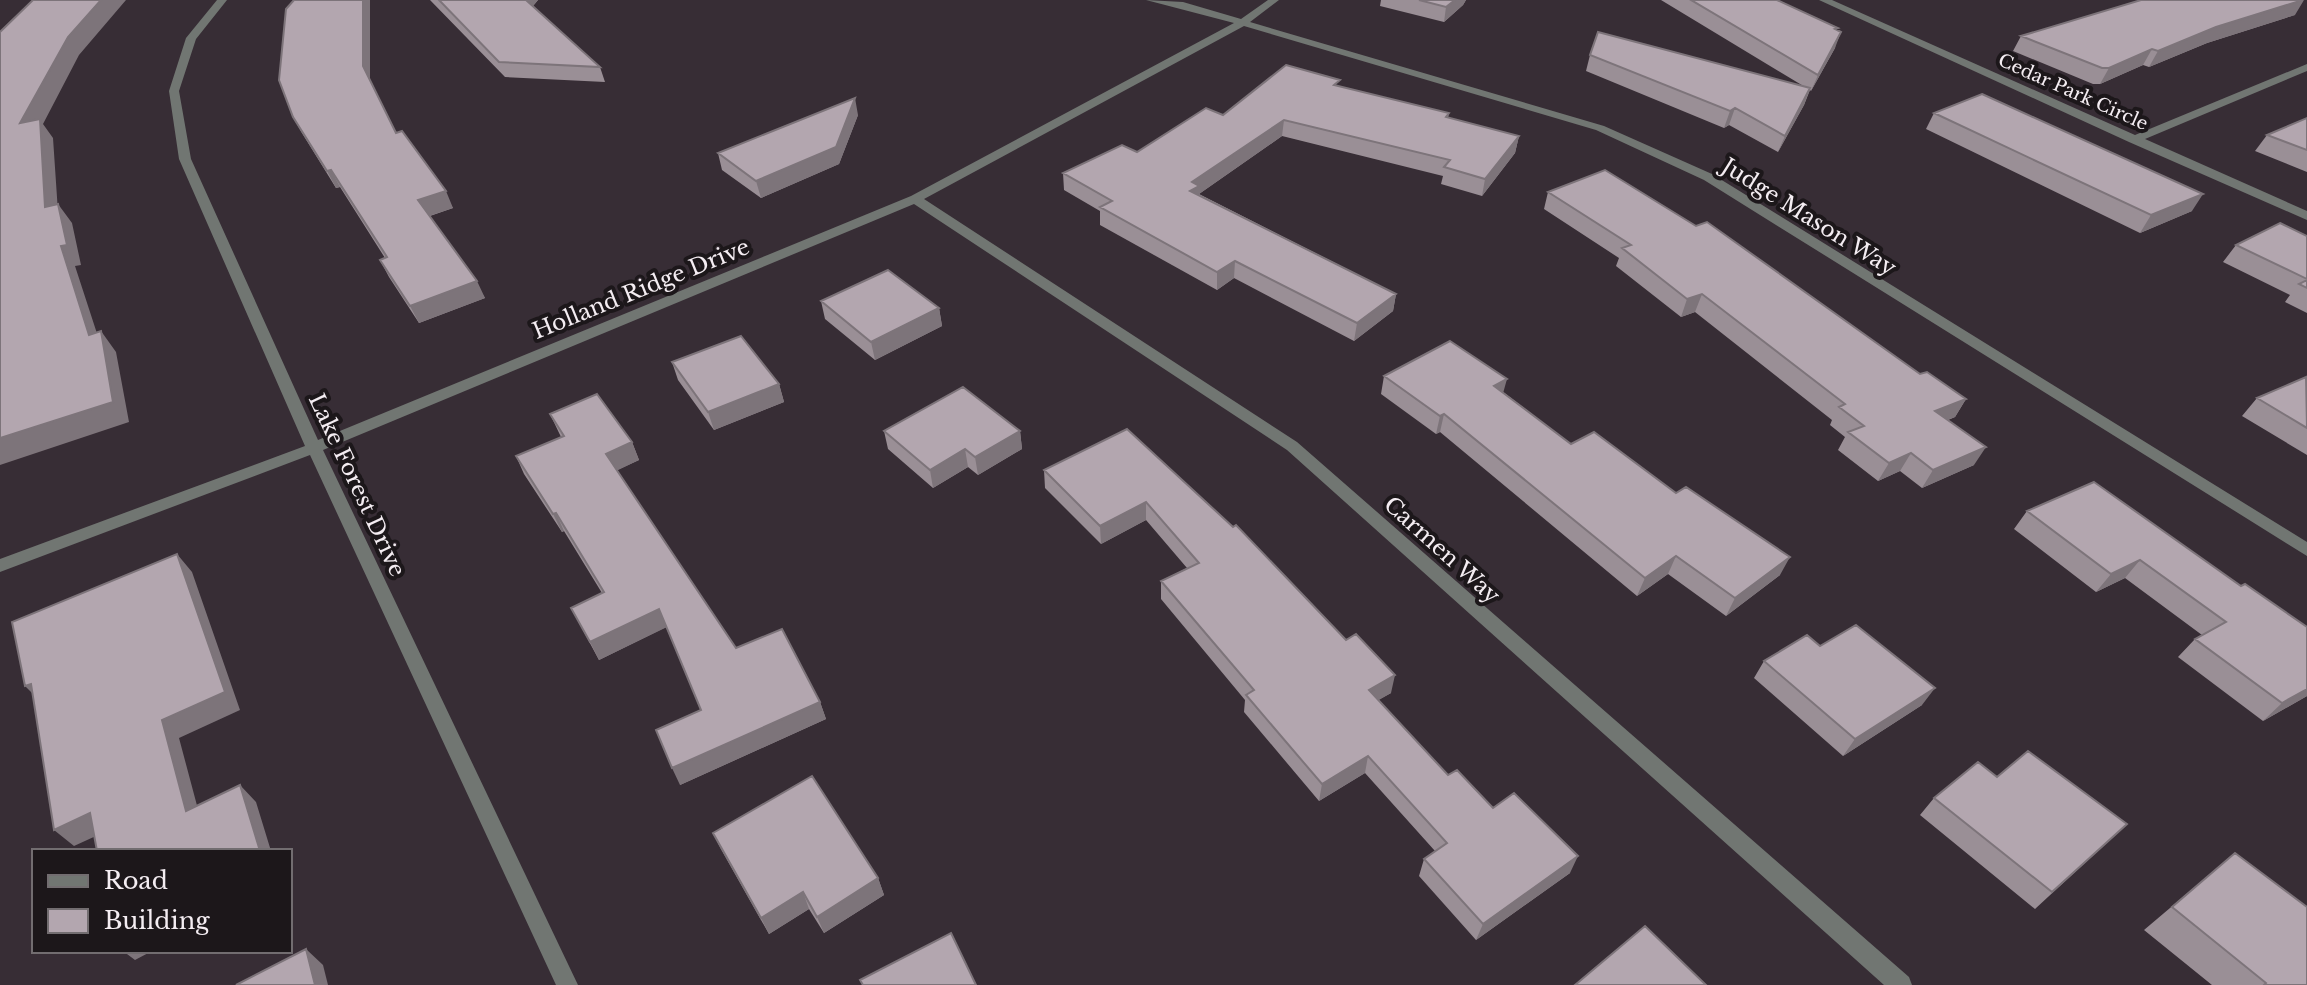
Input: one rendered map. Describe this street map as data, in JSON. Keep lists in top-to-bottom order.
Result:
{
  "streets": {
    "street": [
      "Cedar Park Circle",
      "Judge Mason Way",
      "Holland Ridge Drive",
      "Lake Forest Drive",
      "Carmen Way"
    ]
  },
  "crossings": [
    ["Judge Mason Way", "Holland Ridge Drive"],
    ["Holland Ridge Drive", "Lake Forest Drive"],
    ["Holland Ridge Drive", "Carmen Way"]
  ],
  "legend": ["Road", "Building"]
}
